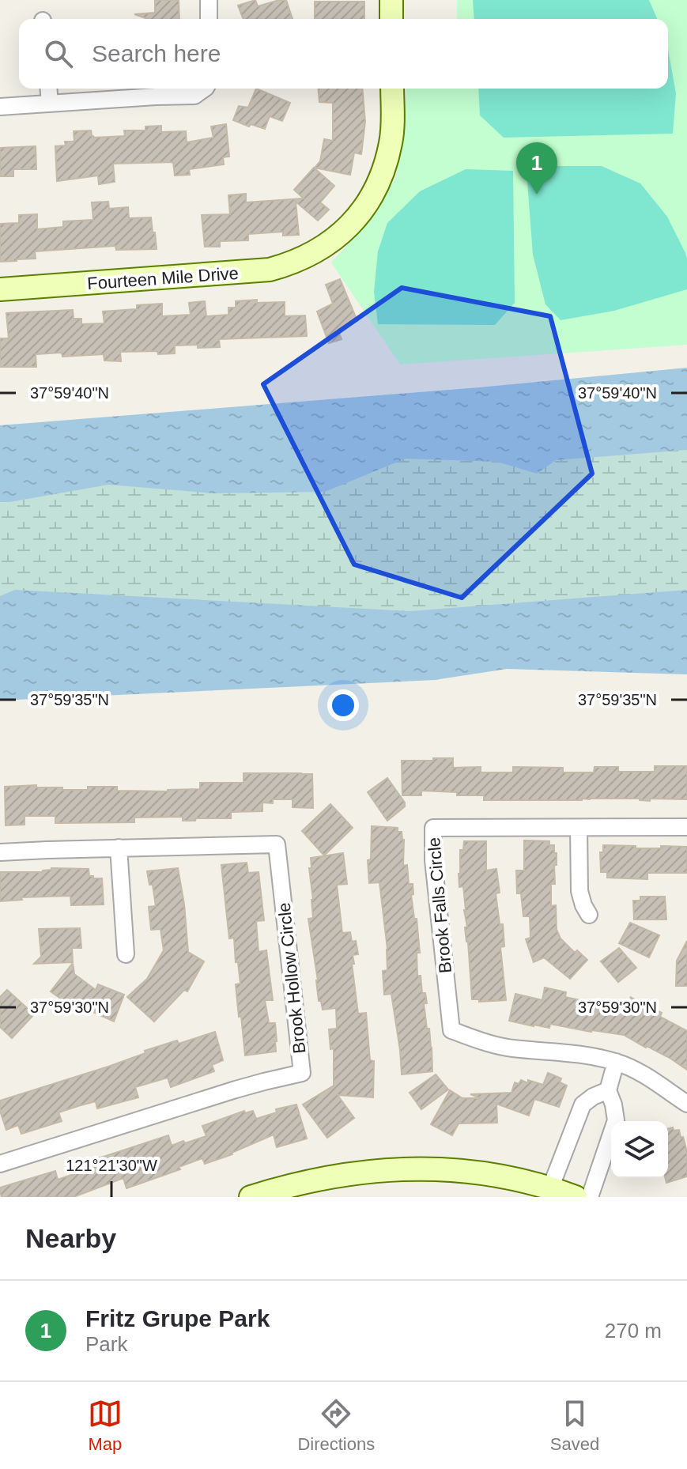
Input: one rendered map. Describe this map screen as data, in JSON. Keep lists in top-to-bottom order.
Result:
{
  "streets": {
    "street": ["Fourteen Mile Drive", "Brook Falls Circle", "Brook Hollow Circle"]
  },
  "page": {
    "search": "Search here",
    "pins": "1",
    "heading": "Nearby",
    "list": [
      {
        "mark": "1",
        "name": "Fritz Grupe Park",
        "note": "Park",
        "value": "270 m"
      }
    ],
    "nav": ["Map", "Directions", "Saved"]
  },
  "coordinates": [
    "37°59'40\"N",
    "37°59'35\"N",
    "37°59'30\"N",
    "121°21'30\"W"
  ]
}
